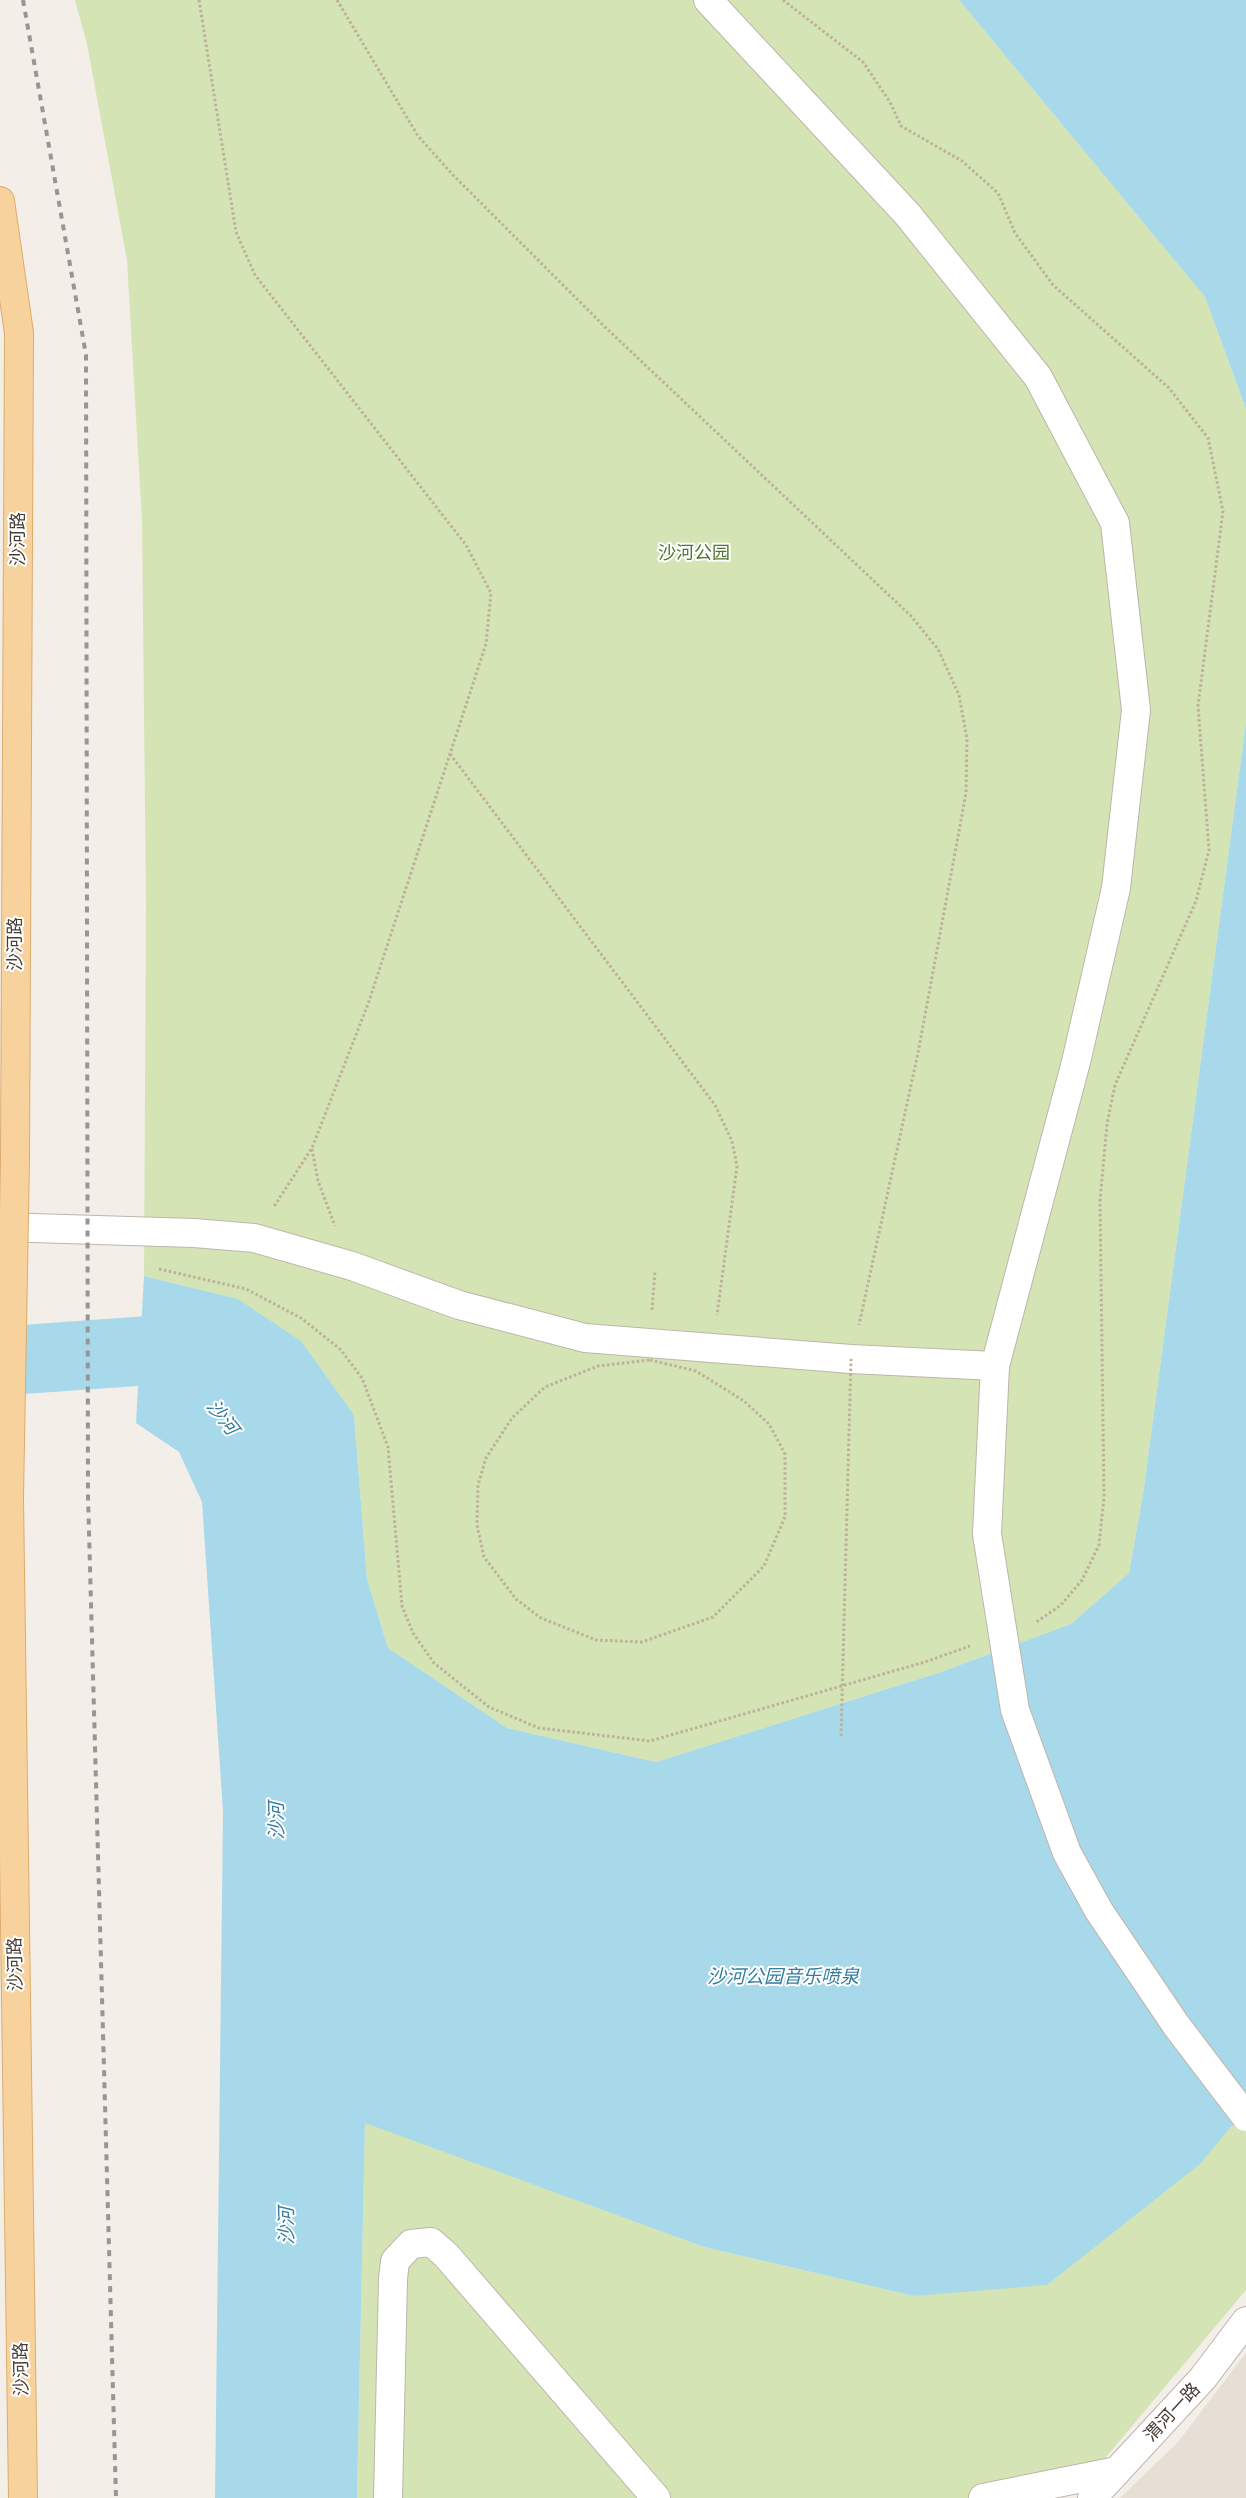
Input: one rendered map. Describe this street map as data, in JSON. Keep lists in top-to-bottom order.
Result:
{
  "streets": {
    "main road": ["沙河路"],
    "street": ["渭河一路"]
  },
  "water": ["沙河", "沙河公园音乐喷泉"],
  "parks": ["沙河公园"]
}
